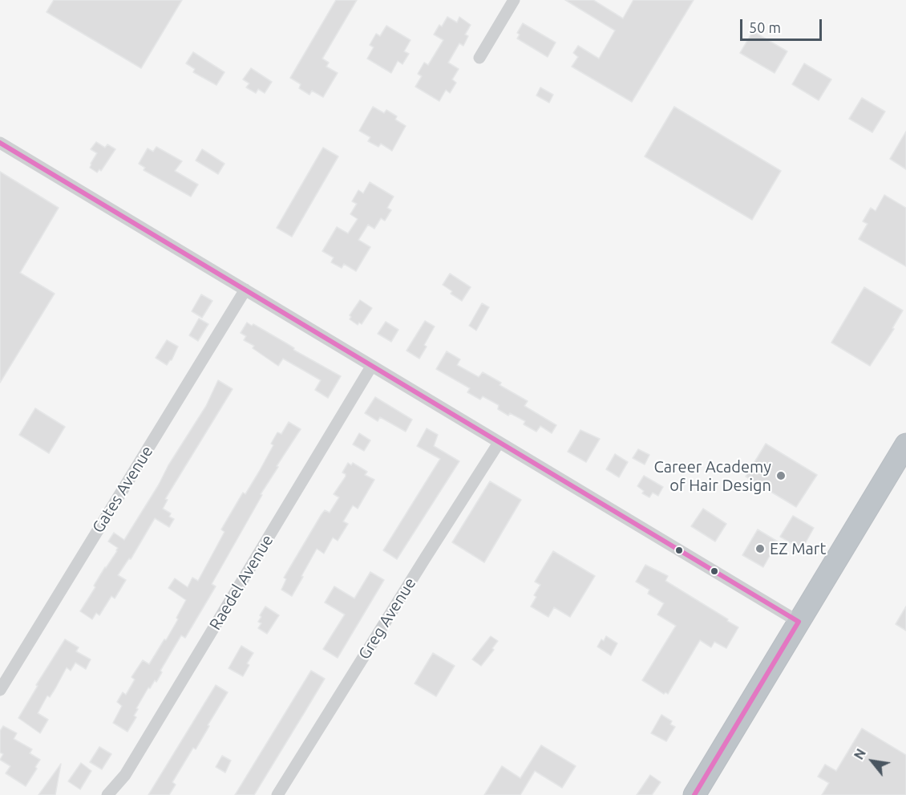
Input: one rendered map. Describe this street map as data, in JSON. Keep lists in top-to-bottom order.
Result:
{
  "streets": {
    "street": ["Gates Avenue", "Raedel Avenue", "Greg Avenue"]
  },
  "places": ["Career Academy of Hair Design", "EZ Mart"],
  "scale_bar": "50 m",
  "north": "top left"
}
